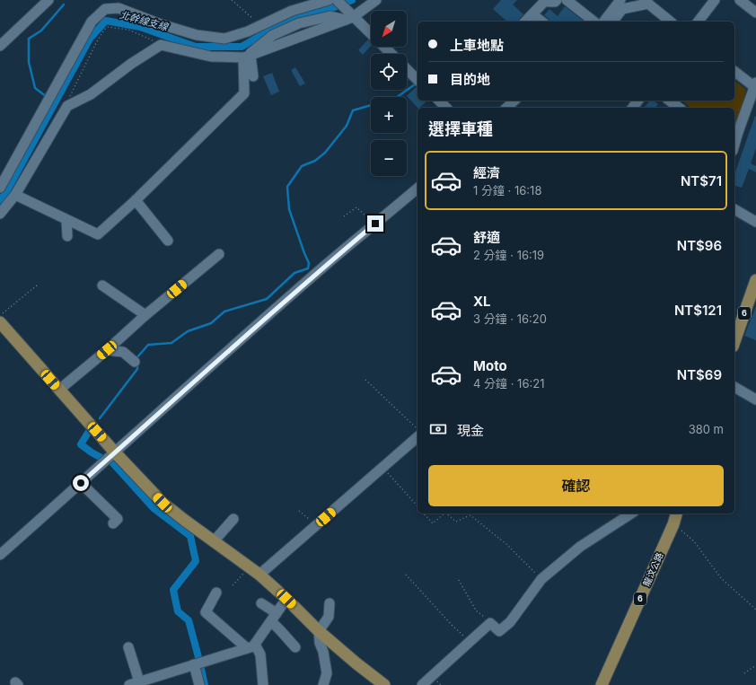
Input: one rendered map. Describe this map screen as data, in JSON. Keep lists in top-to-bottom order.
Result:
{
  "streets": {
    "main road": ["6", "龍汶公路"]
  },
  "water": ["北幹線支線"],
  "north": "bottom left",
  "page": {
    "map_buttons": ["+", "−"],
    "banner": ["上車地點", "目的地"],
    "heading": "選擇車種",
    "list": [
      {
        "name": "經濟",
        "note": "1 分鐘 · 16:18",
        "value": "NT$71"
      },
      {
        "name": "舒適",
        "note": "2 分鐘 · 16:19",
        "value": "NT$96"
      },
      {
        "name": "XL",
        "note": "3 分鐘 · 16:20",
        "value": "NT$121"
      },
      {
        "name": "Moto",
        "note": "4 分鐘 · 16:21",
        "value": "NT$69"
      }
    ],
    "pay": ["現金", "380 m"],
    "buttons": "確認"
  }
}
